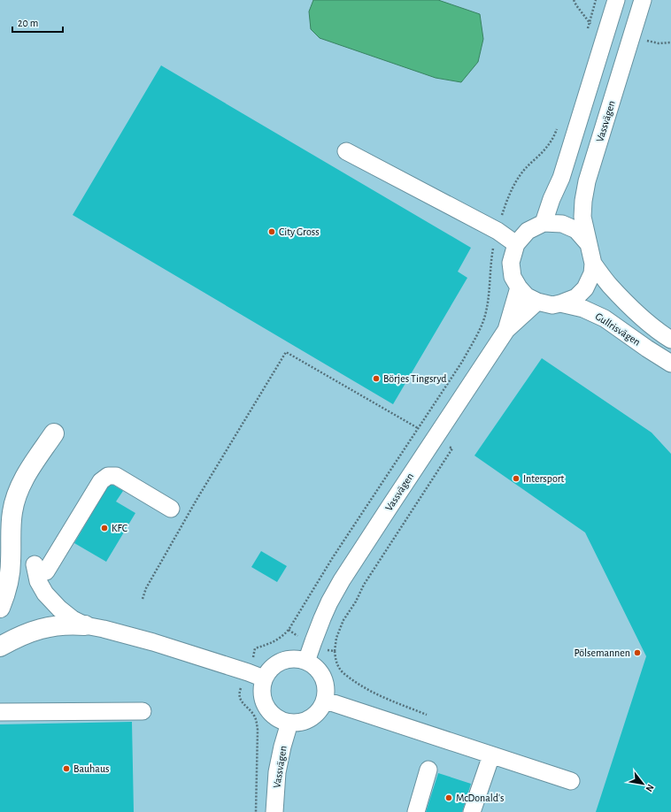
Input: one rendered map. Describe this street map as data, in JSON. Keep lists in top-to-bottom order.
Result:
{
  "streets": {
    "street": ["Vassvägen", "Gullrisvägen"]
  },
  "crossings": [
    ["Vassvägen", "Gullrisvägen"]
  ],
  "places": [
    "City Gross",
    "Börjes Tingsryd",
    "Intersport",
    "KFC",
    "Pölsemannen",
    "Bauhaus",
    "McDonald's"
  ],
  "scale_bar": "20 m",
  "north": "bottom right"
}
